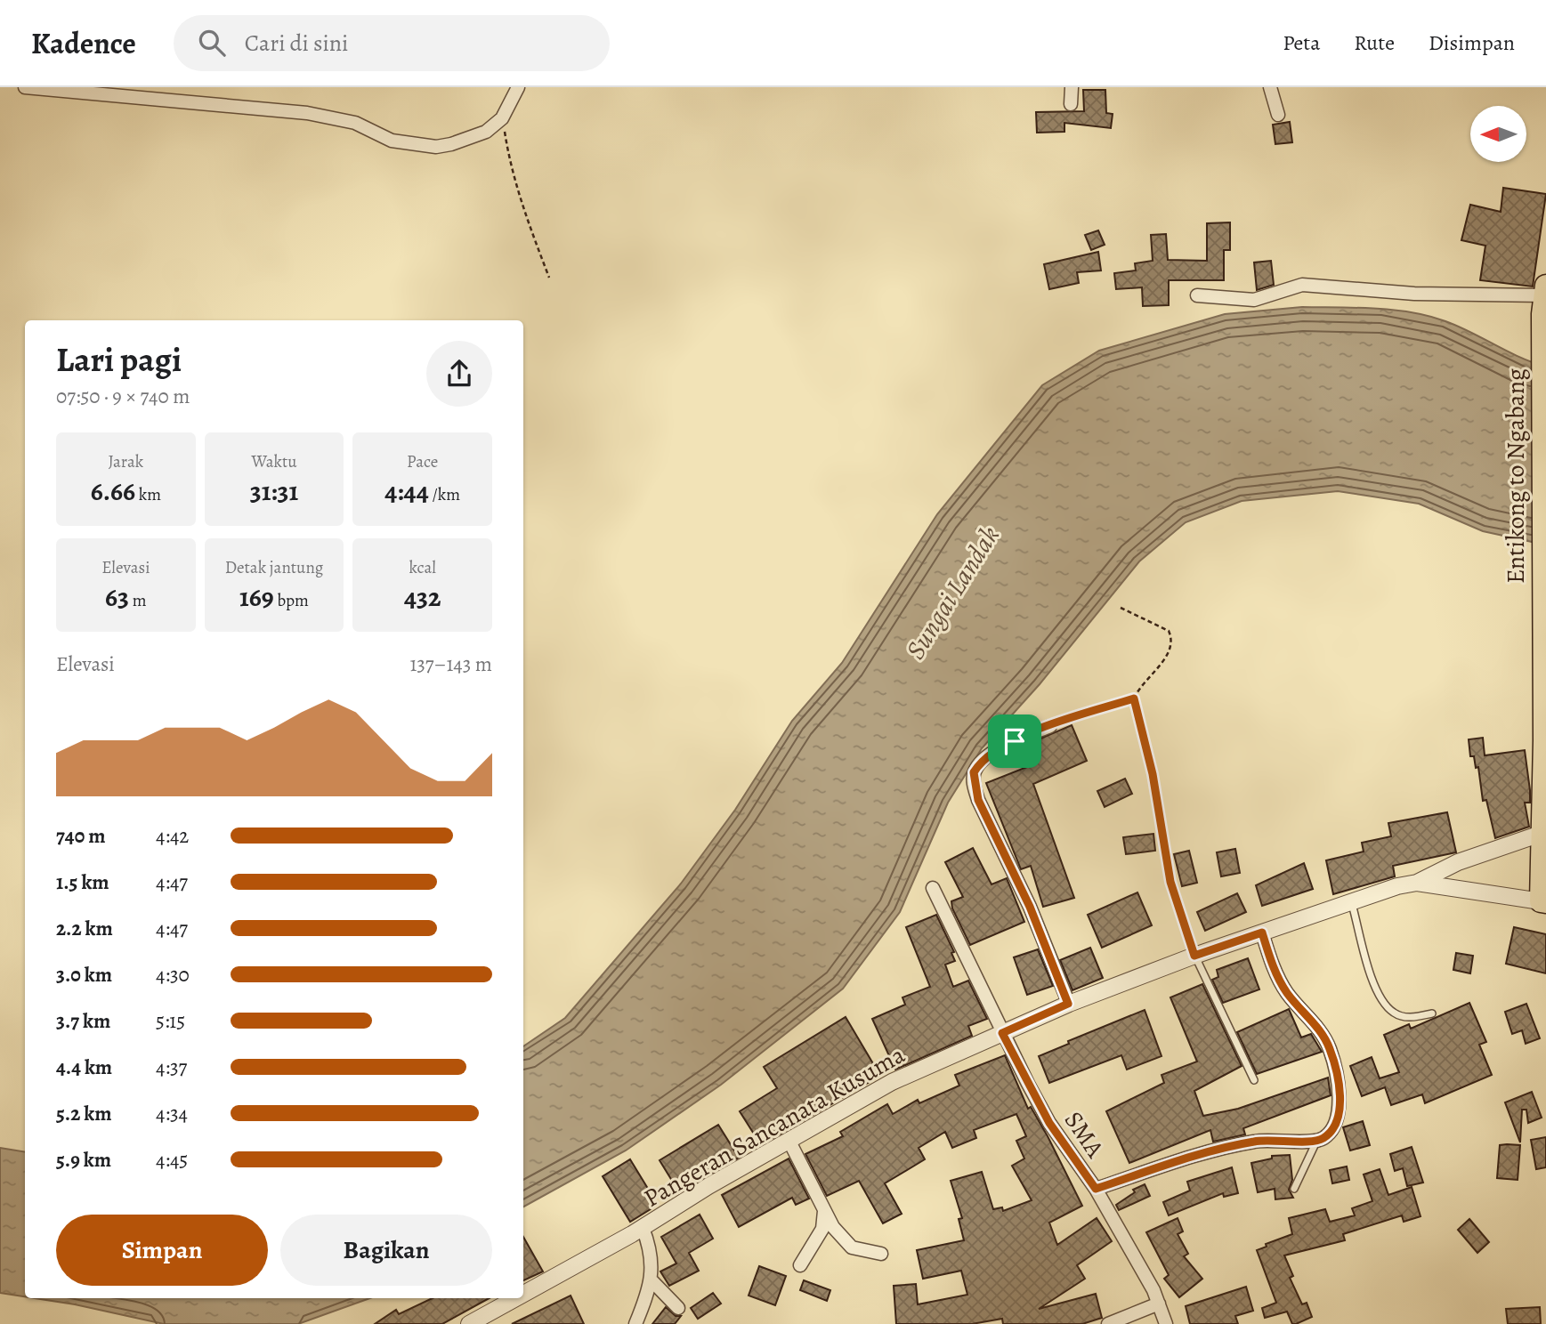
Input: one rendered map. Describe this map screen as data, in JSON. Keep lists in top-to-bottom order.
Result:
{
  "streets": {
    "highway": ["Entikong to Ngabang"],
    "street": ["Pangeran Sancanata Kusuma", "SMA"]
  },
  "crossings": [
    ["Pangeran Sancanata Kusuma", "SMA"]
  ],
  "water": ["Sungai Landak"],
  "north": "left",
  "page": {
    "header": "Kadence",
    "search": "Cari di sini",
    "nav": ["Peta", "Rute", "Disimpan"],
    "heading": ["Lari pagi", "07:50 · 9 × 740 m"],
    "stats": [
      ["Jarak", "6.66 km"],
      ["Waktu", "31:31"],
      ["Pace", "4:44 /km"],
      ["Elevasi", "63 m"],
      ["Detak jantung", "169 bpm"],
      ["kcal", "432"]
    ],
    "chart": ["Elevasi", "137–143 m"],
    "list": [
      {
        "name": "740 m",
        "note": "4:42"
      },
      {
        "name": "1.5 km",
        "note": "4:47"
      },
      {
        "name": "2.2 km",
        "note": "4:47"
      },
      {
        "name": "3.0 km",
        "note": "4:30"
      },
      {
        "name": "3.7 km",
        "note": "5:15"
      },
      {
        "name": "4.4 km",
        "note": "4:37"
      },
      {
        "name": "5.2 km",
        "note": "4:34"
      },
      {
        "name": "5.9 km",
        "note": "4:45"
      }
    ],
    "buttons": ["Simpan", "Bagikan"]
  }
}
